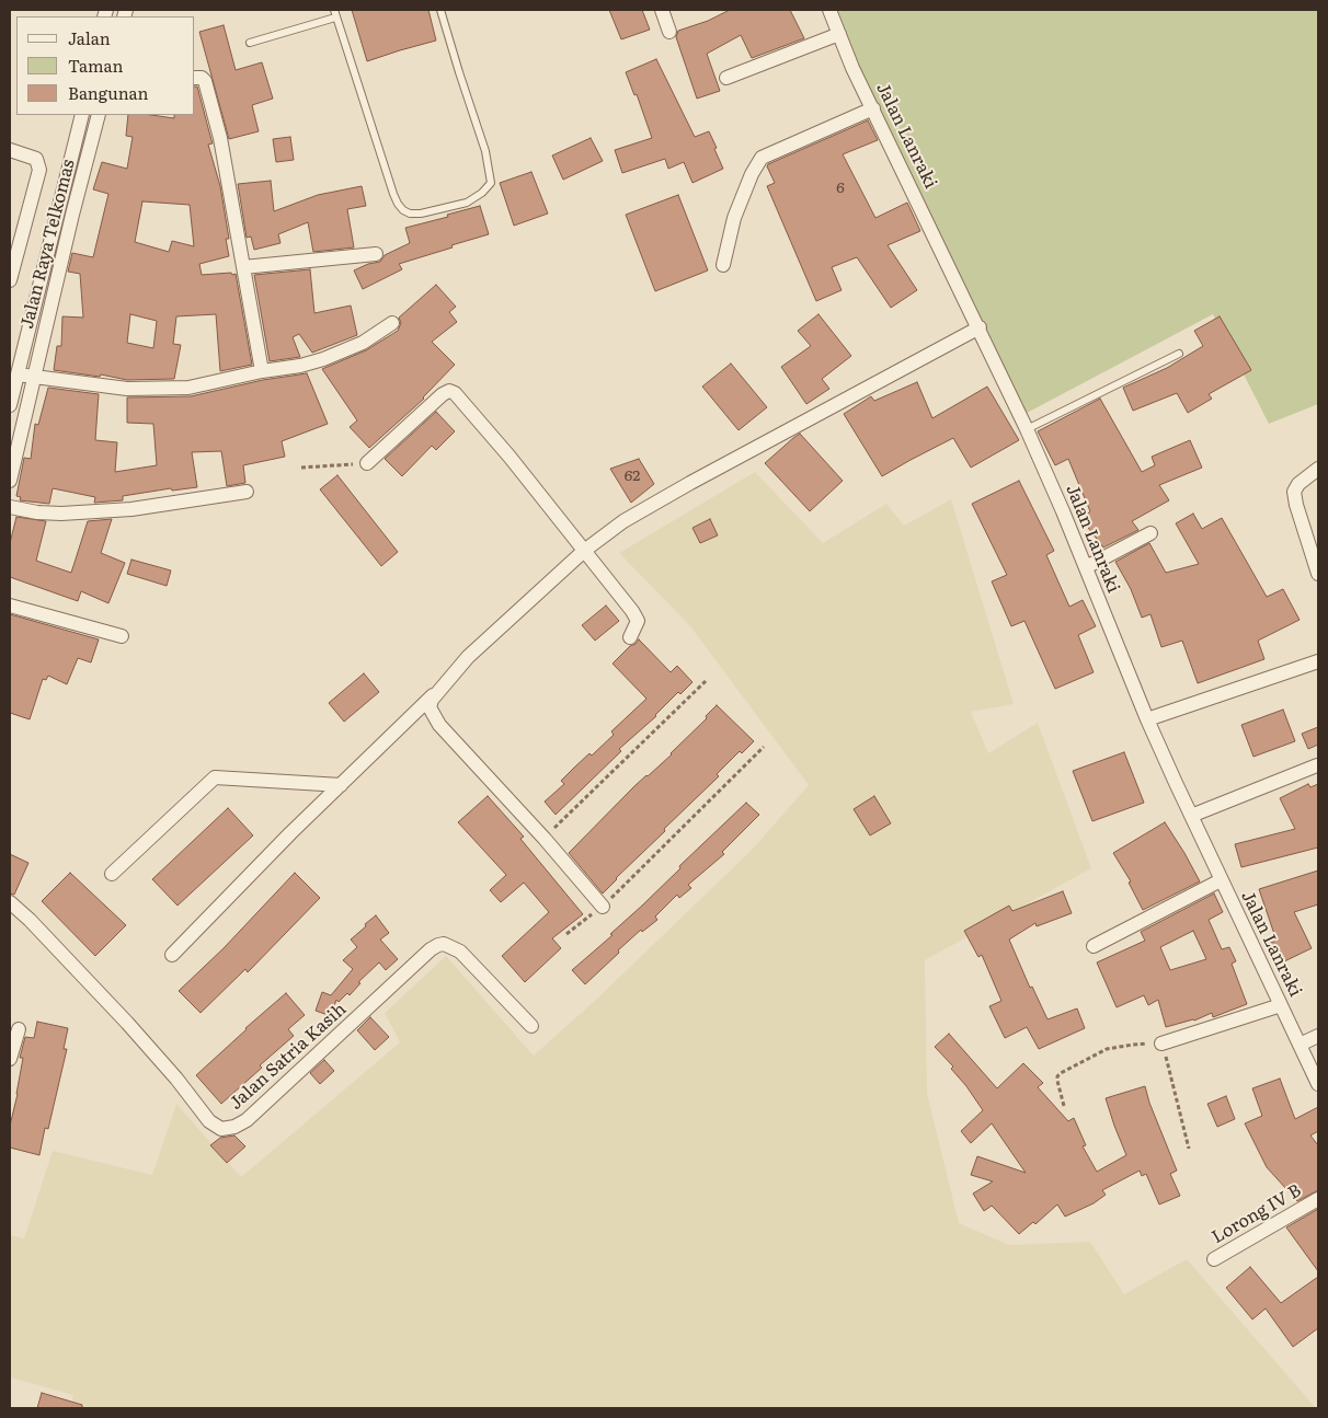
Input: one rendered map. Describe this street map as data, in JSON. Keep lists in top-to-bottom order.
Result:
{
  "streets": {
    "street": [
      "Jalan Lanraki",
      "Jalan Raya Telkomas",
      "Jalan Satria Kasih",
      "Lorong IV B"
    ]
  },
  "house_numbers": ["6", "62"],
  "legend": ["Jalan", "Taman", "Bangunan"]
}
